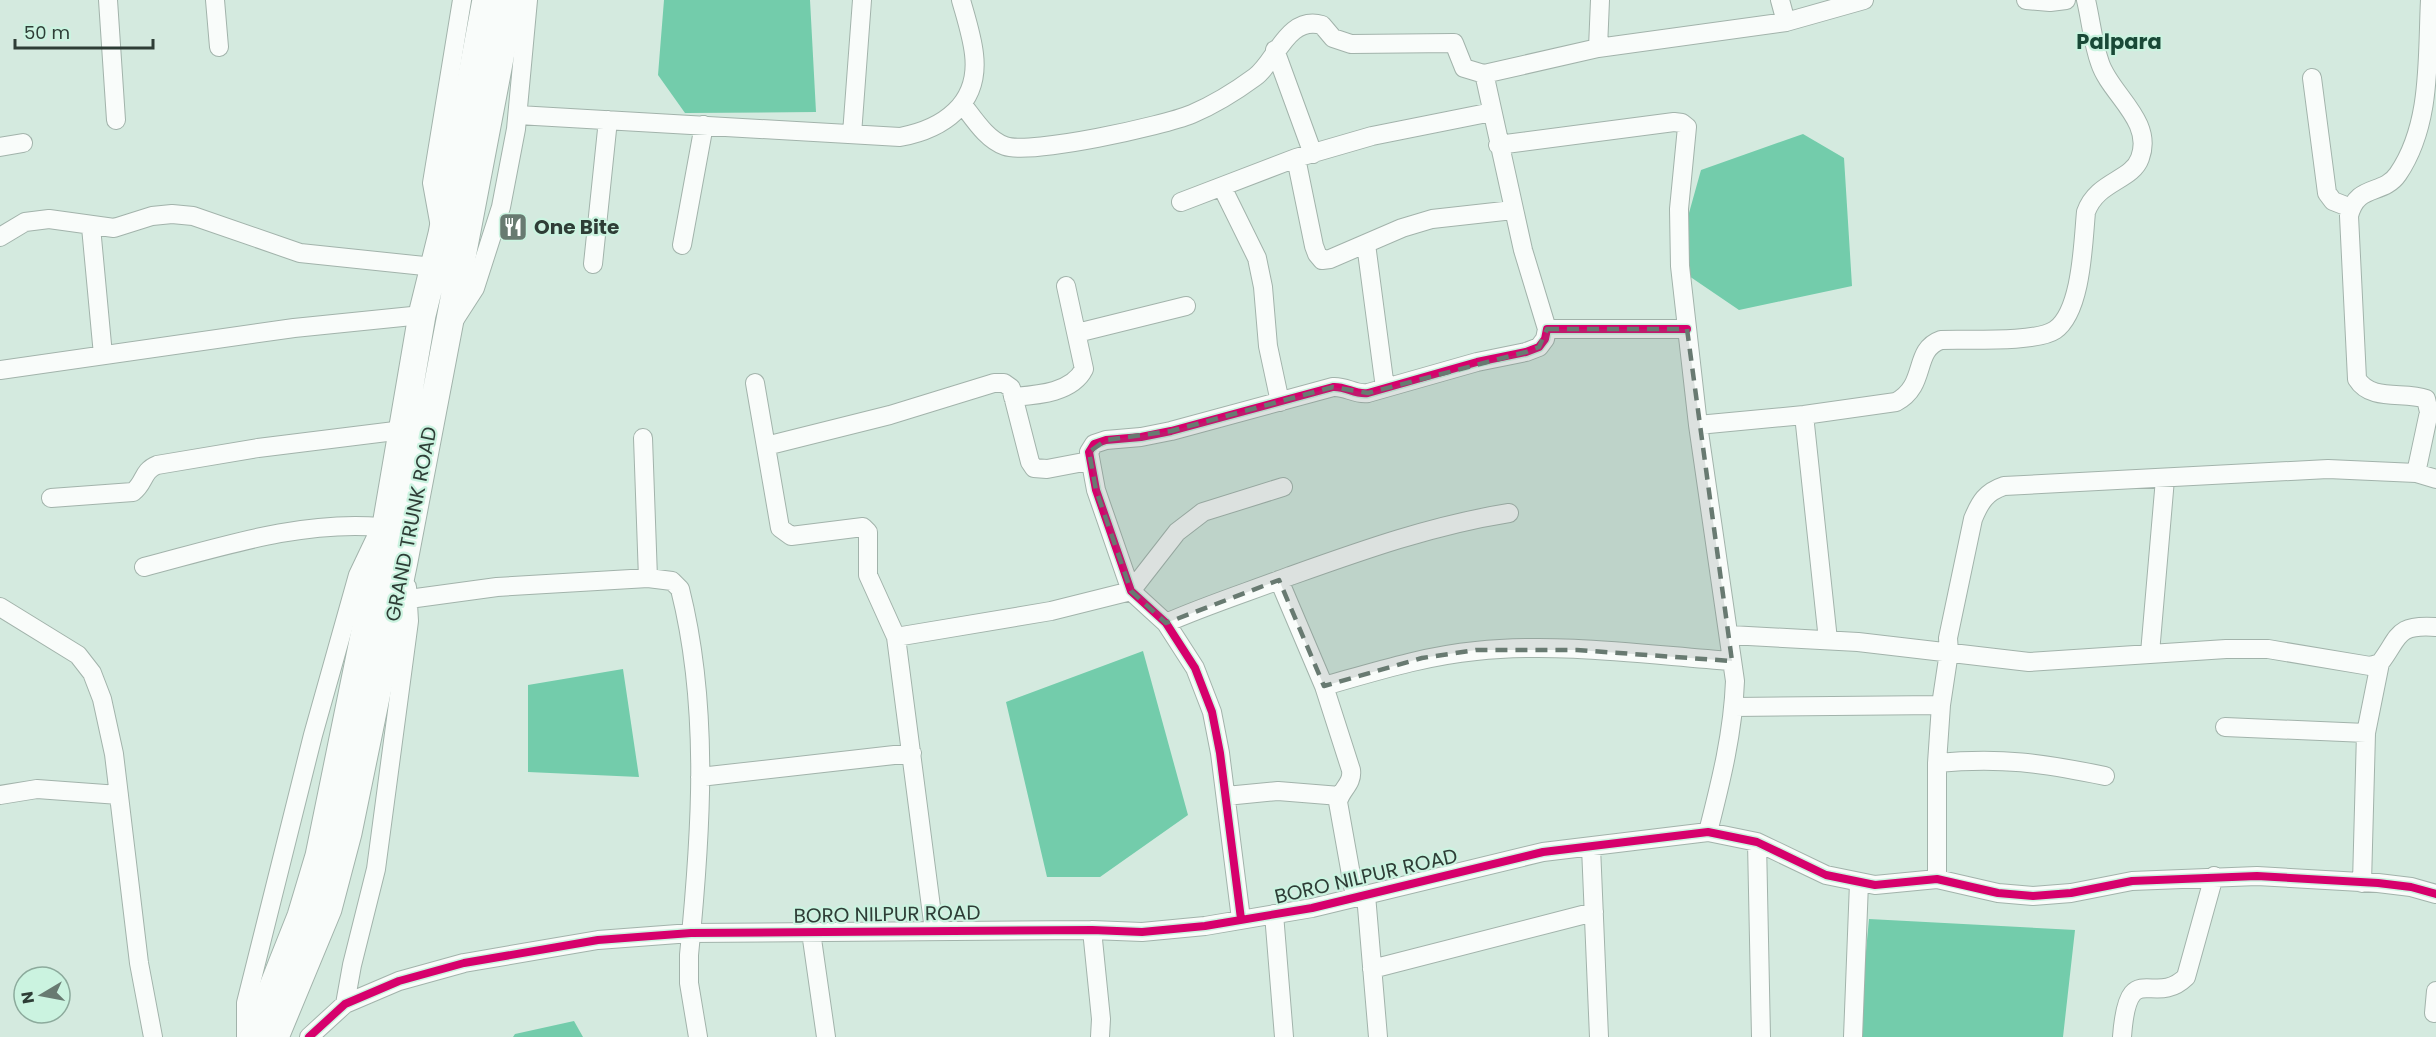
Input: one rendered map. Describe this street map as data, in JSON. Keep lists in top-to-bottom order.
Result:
{
  "streets": {
    "highway": ["GRAND TRUNK ROAD"],
    "street": ["BORO NILPUR ROAD"]
  },
  "districts": ["Palpara"],
  "places": {
    "restaurant": ["One Bite"]
  },
  "scale_bar": "50 m",
  "north": "left"
}
